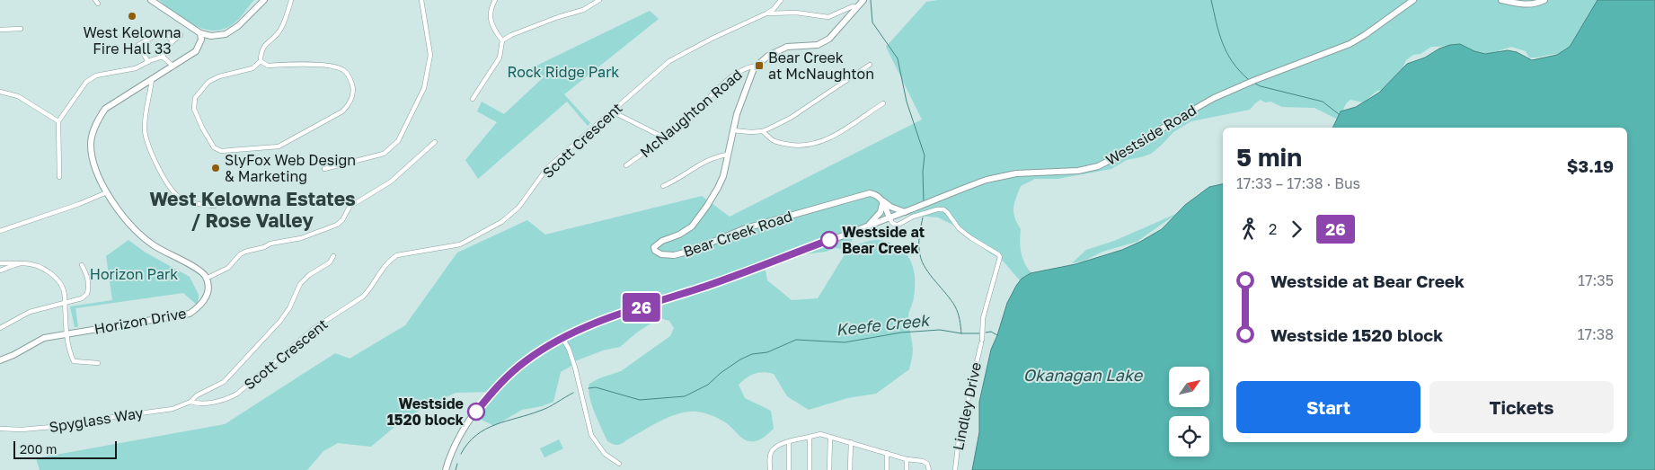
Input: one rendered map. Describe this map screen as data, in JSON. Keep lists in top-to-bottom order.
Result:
{
  "streets": {
    "street": [
      "McNaughton Road",
      "Westside Road",
      "Scott Crescent",
      "Bear Creek Road",
      "Horizon Drive",
      "Lindley Drive",
      "Spyglass Way"
    ]
  },
  "crossings": [
    ["McNaughton Road", "Bear Creek Road"],
    ["Westside Road", "Lindley Drive"],
    ["Scott Crescent", "Spyglass Way"]
  ],
  "districts": ["West Kelowna Estates / Rose Valley"],
  "water": ["Keefe Creek", "Okanagan Lake"],
  "parks": ["Rock Ridge Park", "Horizon Park"],
  "places": {
    "other": [
      "West Kelowna Fire Hall 33",
      "SlyFox Web Design & Marketing",
      "Westside at Bear Creek",
      "Westside 1520 block"
    ],
    "transit": ["Bear Creek at McNaughton"]
  },
  "lines": ["bus line 26"],
  "scale_bar": "200 m",
  "north": "top right",
  "page": {
    "on_map": "26",
    "heading": ["5 min", "17:33 – 17:38 · Bus", "$3.19"],
    "legs": ["2", "26"],
    "list": [
      {
        "name": "Westside at Bear Creek",
        "value": "17:35"
      },
      {
        "name": "Westside 1520 block",
        "value": "17:38"
      }
    ],
    "buttons": ["Start", "Tickets"],
    "scale": "200 m"
  }
}
